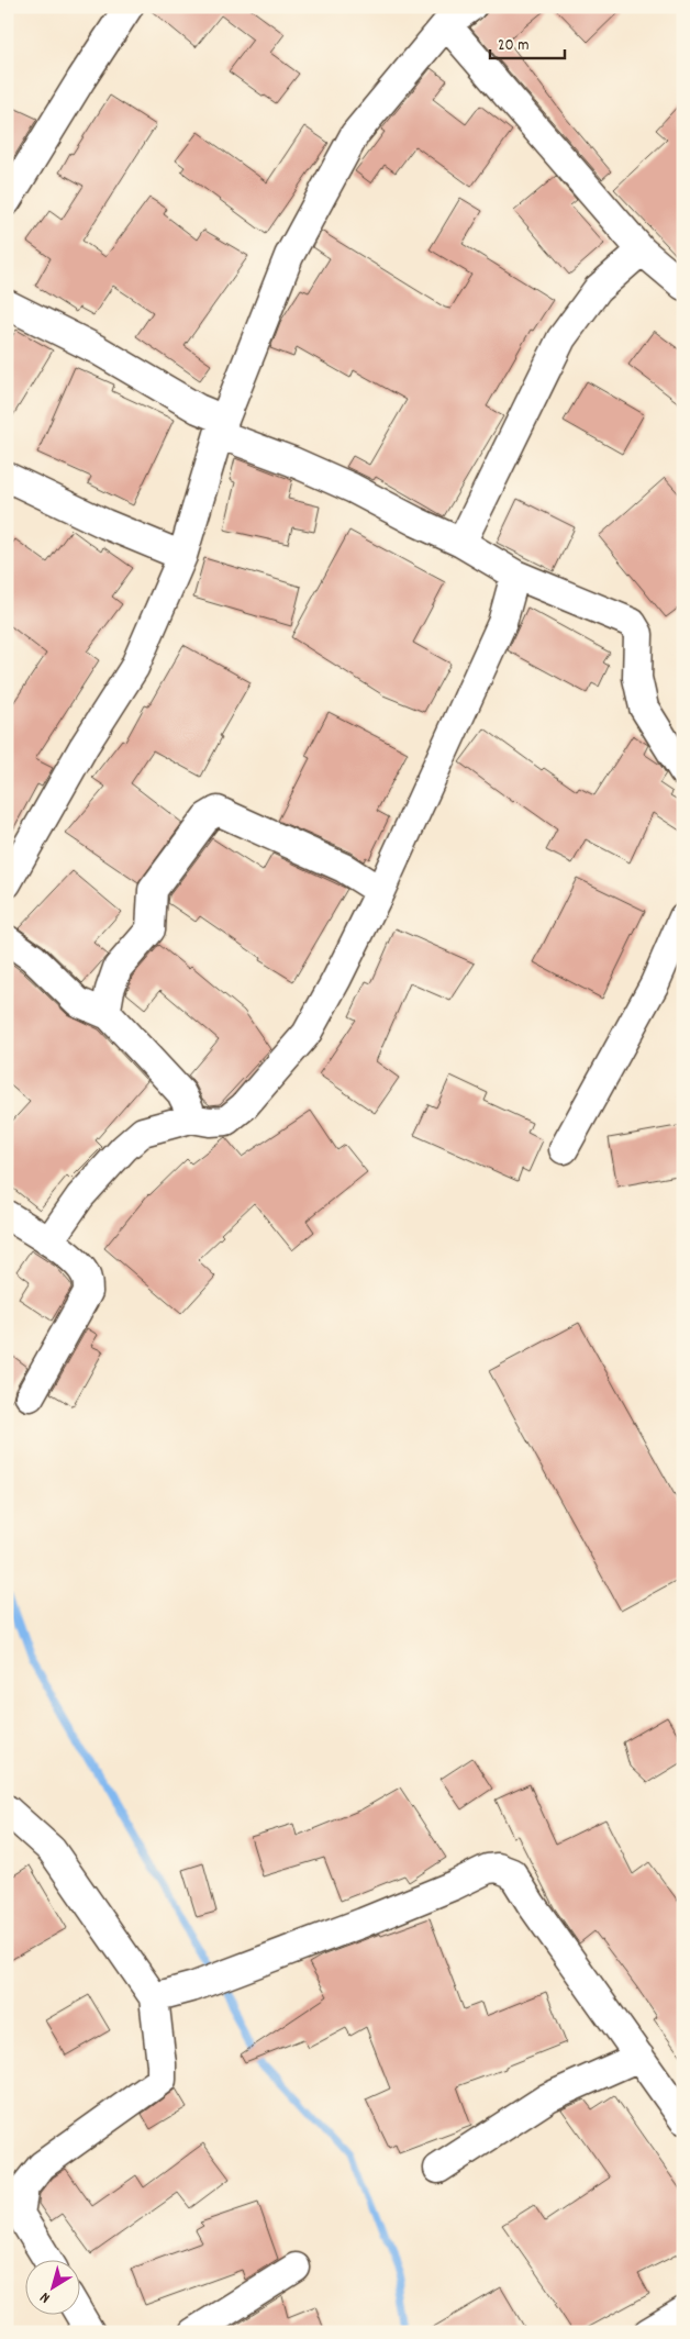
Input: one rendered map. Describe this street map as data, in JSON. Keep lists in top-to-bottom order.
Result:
{
  "scale_bar": "20 m",
  "north": "bottom left"
}
